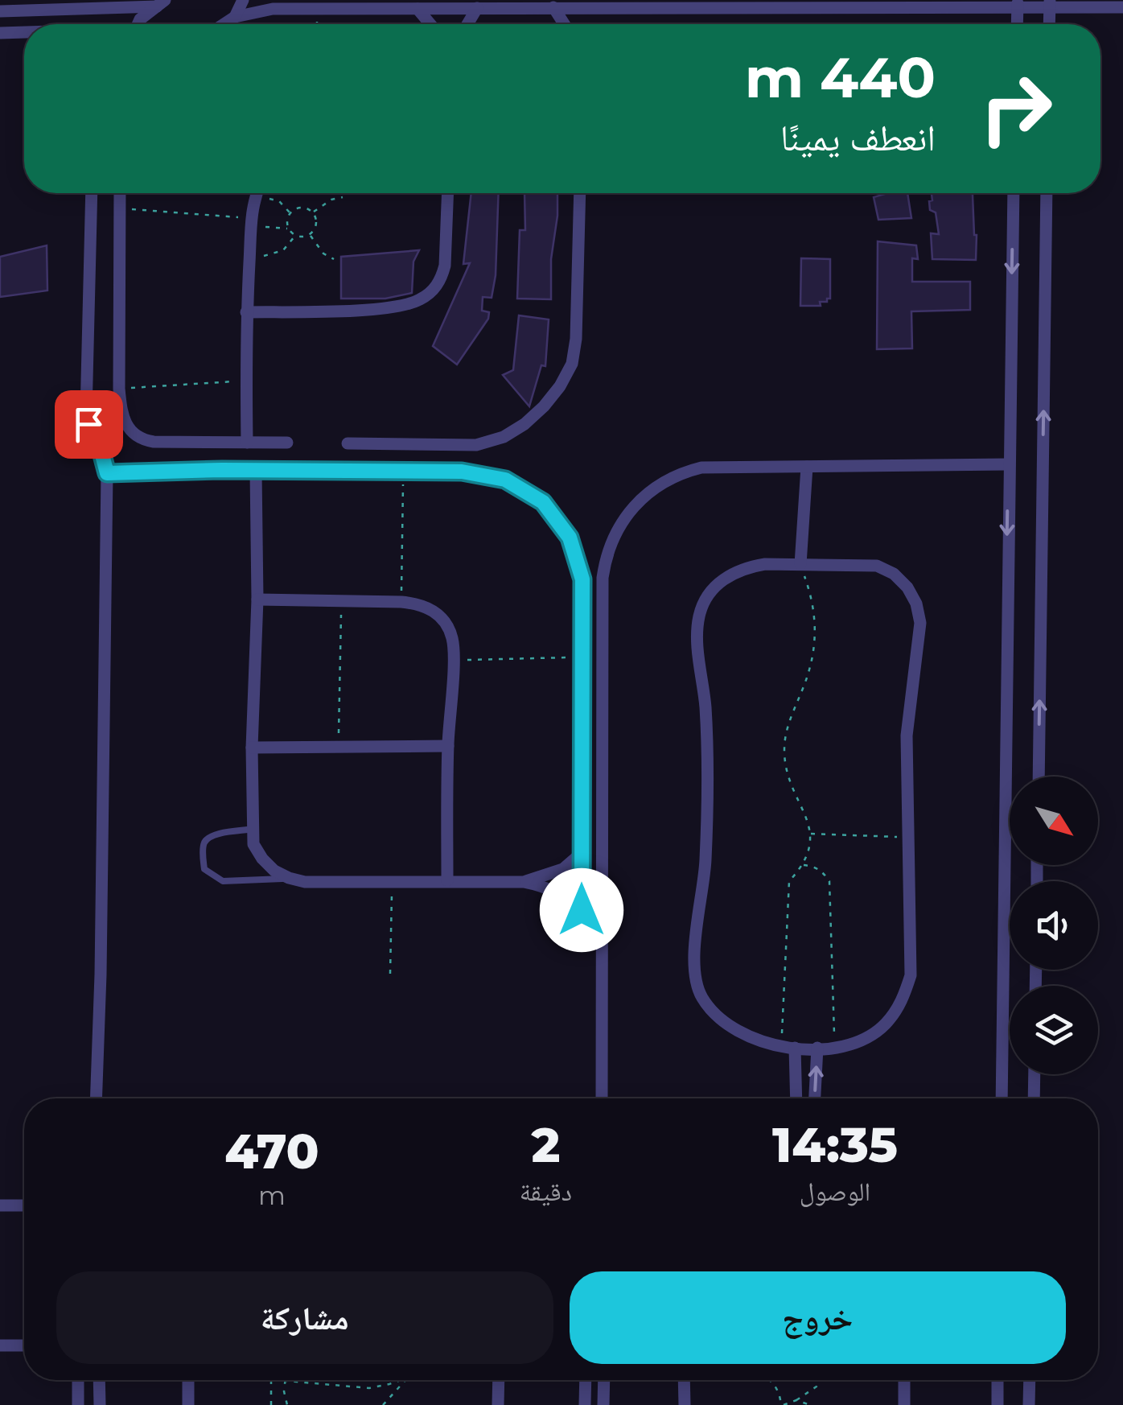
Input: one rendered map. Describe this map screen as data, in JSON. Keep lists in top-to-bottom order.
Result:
{
  "north": "bottom right",
  "page": {
    "turn": ["440 m", "انعطف يمينًا"],
    "eta": [
      "14:35",
      "الوصول",
      "2",
      "دقيقة",
      "470",
      "m"
    ],
    "buttons": ["خروج", "مشاركة"]
  }
}
